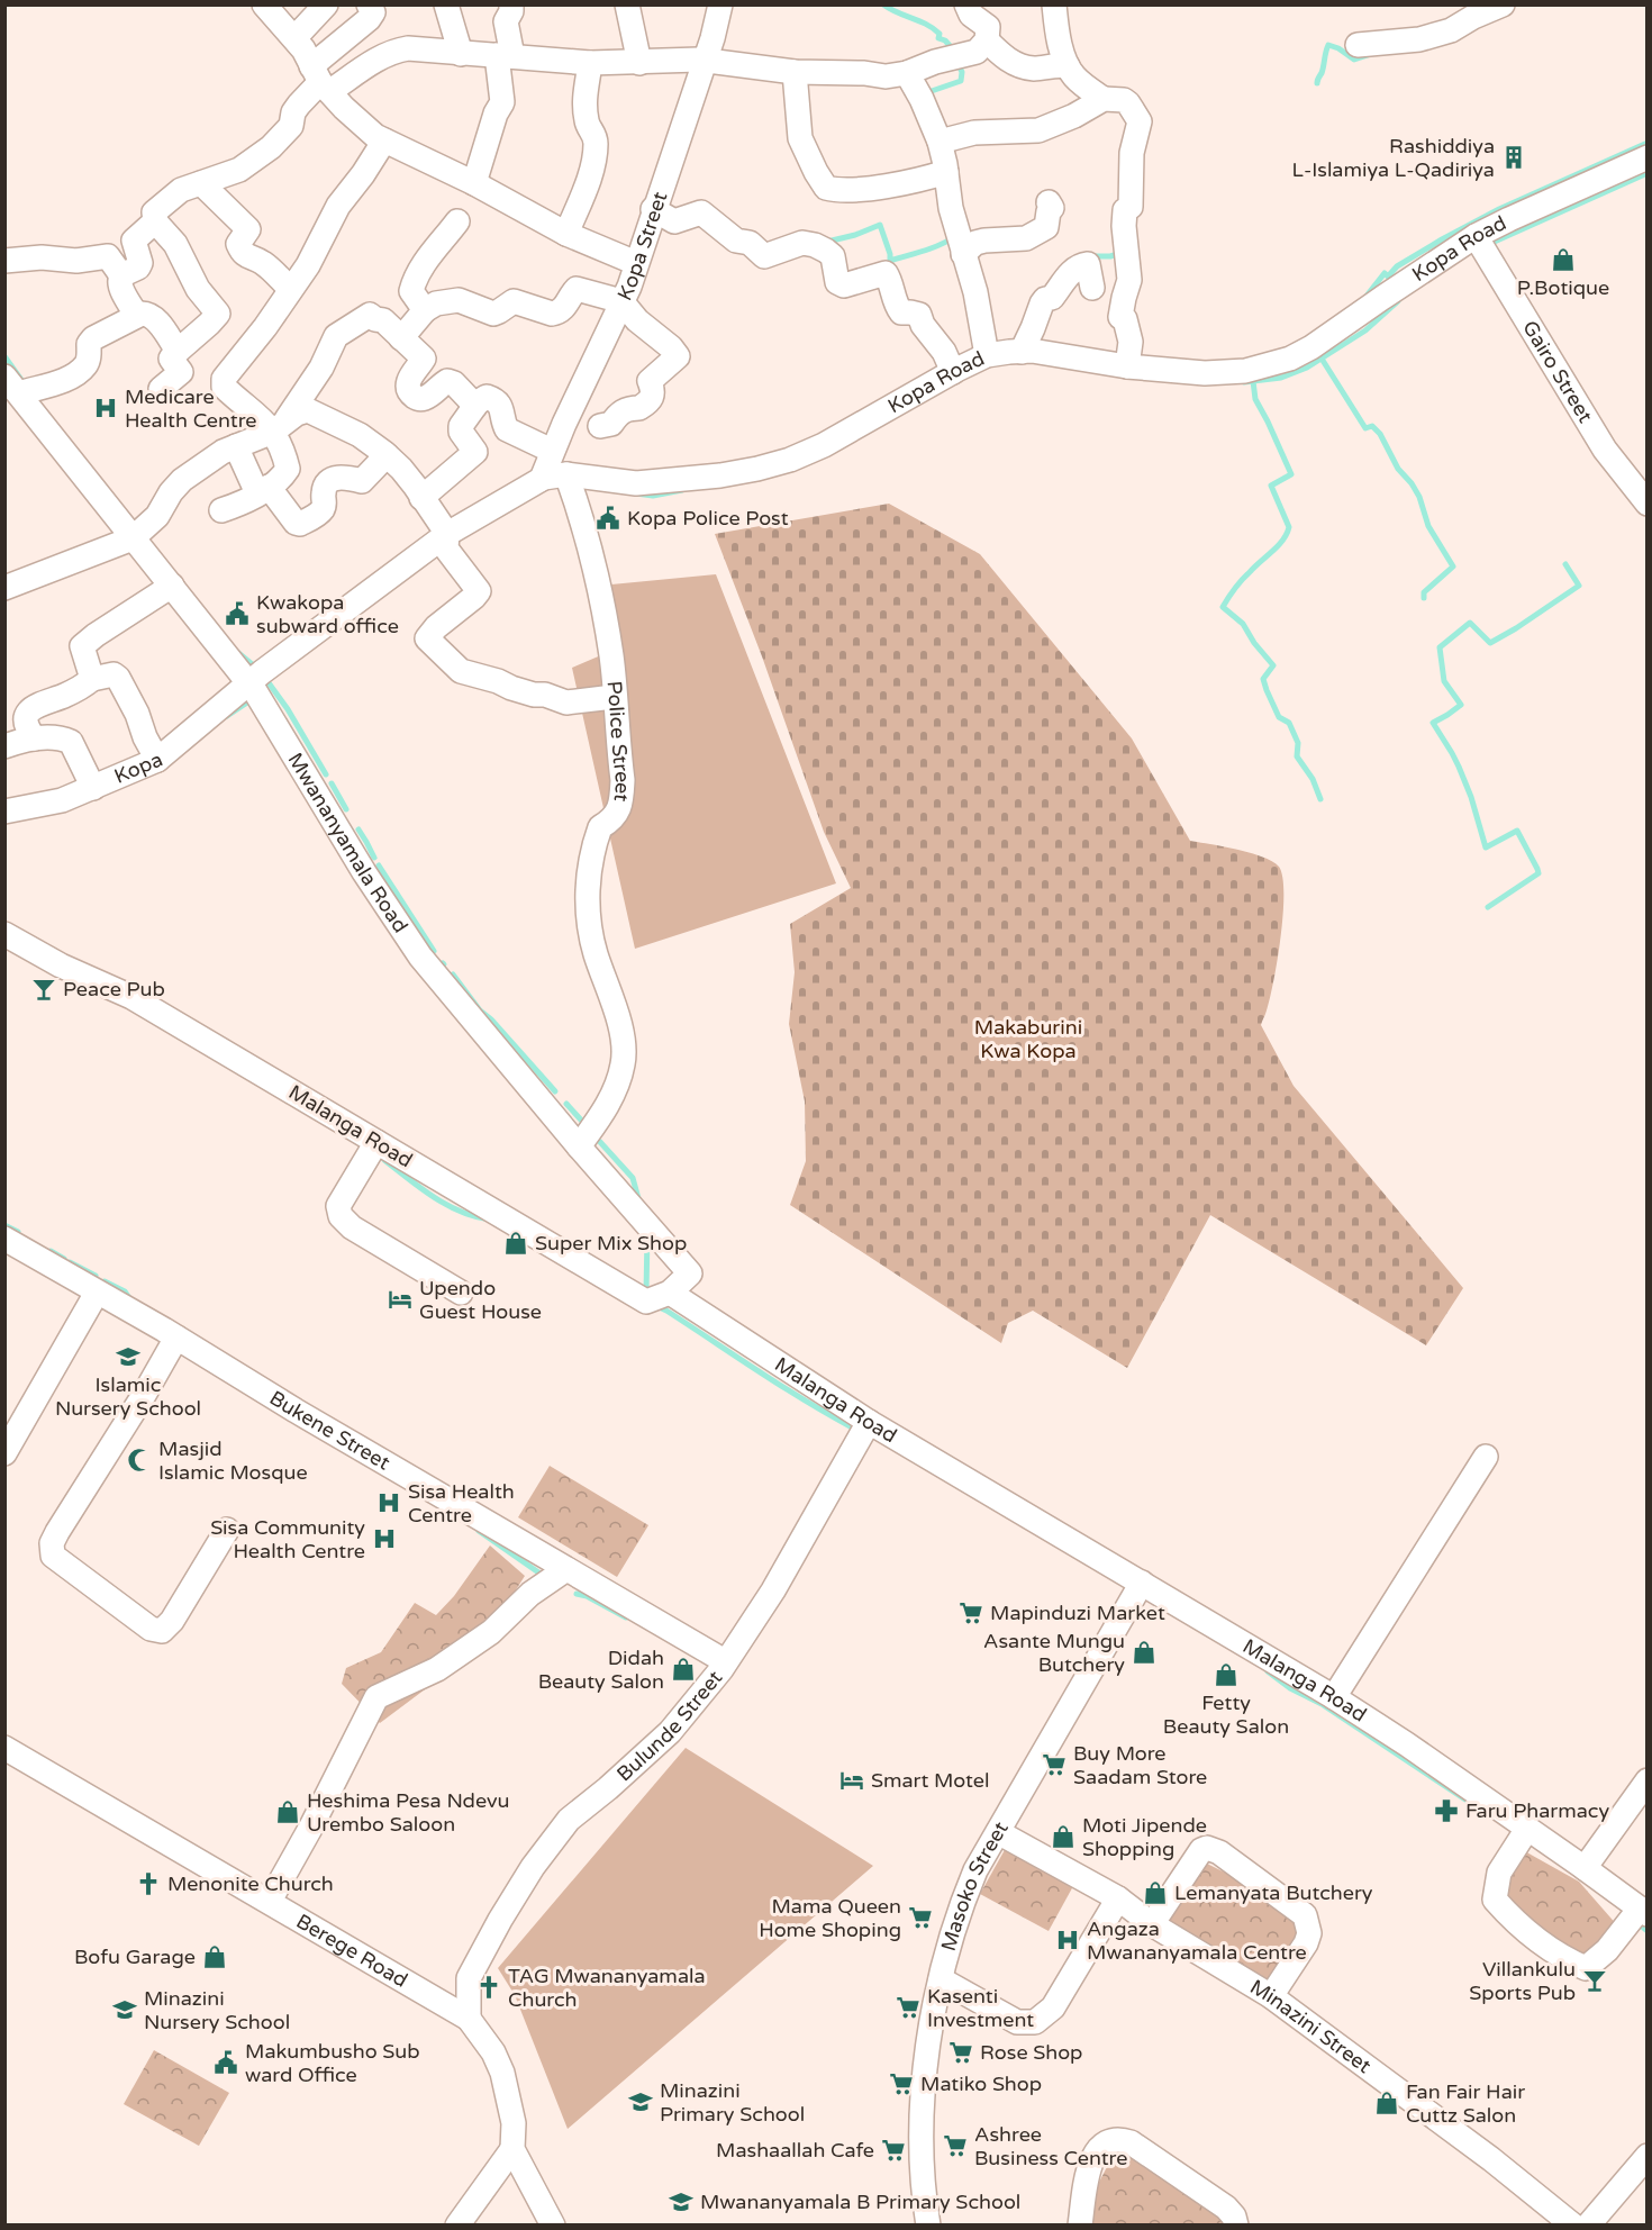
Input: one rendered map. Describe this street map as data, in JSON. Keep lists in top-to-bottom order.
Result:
{
  "streets": {
    "street": [
      "Kopa Street",
      "Kopa Road",
      "Gairo Street",
      "Police Street",
      "Kopa",
      "Mwananyamala Road",
      "Malanga Road",
      "Bukene Street",
      "Bulunde Street",
      "Masoko Street",
      "Berege Road",
      "Minazini Street"
    ]
  },
  "crossings": [
    ["Kopa Street", "Kopa Road"],
    ["Kopa Road", "Gairo Street"],
    ["Kopa Road", "Police Street"],
    ["Kopa Road", "Kopa"],
    ["Kopa Road", "Mwananyamala Road"],
    ["Police Street", "Mwananyamala Road"],
    ["Kopa", "Mwananyamala Road"],
    ["Mwananyamala Road", "Malanga Road"],
    ["Malanga Road", "Bulunde Street"],
    ["Malanga Road", "Masoko Street"],
    ["Bukene Street", "Bulunde Street"],
    ["Bulunde Street", "Berege Road"],
    ["Masoko Street", "Minazini Street"]
  ],
  "parks": ["Makaburini Kwa Kopa"],
  "places": {
    "building": ["Rashiddiya L-Islamiya L-Qadiriya"],
    "shop": [
      "P.Botique",
      "Super Mix Shop",
      "Asante Mungu Butchery",
      "Didah Beauty Salon",
      "Fetty Beauty Salon",
      "Heshima Pesa Ndevu Urembo Saloon",
      "Moti Jipende Shopping",
      "Lemanyata Butchery",
      "Bofu Garage",
      "Fan Fair Hair Cuttz Salon"
    ],
    "hospital": [
      "Medicare Health Centre",
      "Sisa Health Centre",
      "Sisa Community Health Centre",
      "Angaza Mwananyamala Centre"
    ],
    "public building": ["Kopa Police Post", "Kwakopa subward office", "Makumbusho Sub ward Office"],
    "bar": ["Peace Pub", "Villankulu Sports Pub"],
    "hotel": ["Upendo Guest House", "Smart Motel"],
    "school or university": [
      "Islamic Nursery School",
      "Minazini Nursery School",
      "Minazini Primary School",
      "Mwananyamala B Primary School"
    ],
    "mosque": ["Masjid Islamic Mosque"],
    "supermarket": [
      "Mapinduzi Market",
      "Buy More Saadam Store",
      "Mama Queen Home Shoping",
      "Kasenti Investment",
      "Rose Shop",
      "Matiko Shop",
      "Ashree Business Centre",
      "Mashaallah Cafe"
    ],
    "pharmacy": ["Faru Pharmacy"],
    "church": ["Menonite Church", "TAG Mwananyamala Church"]
  }
}
